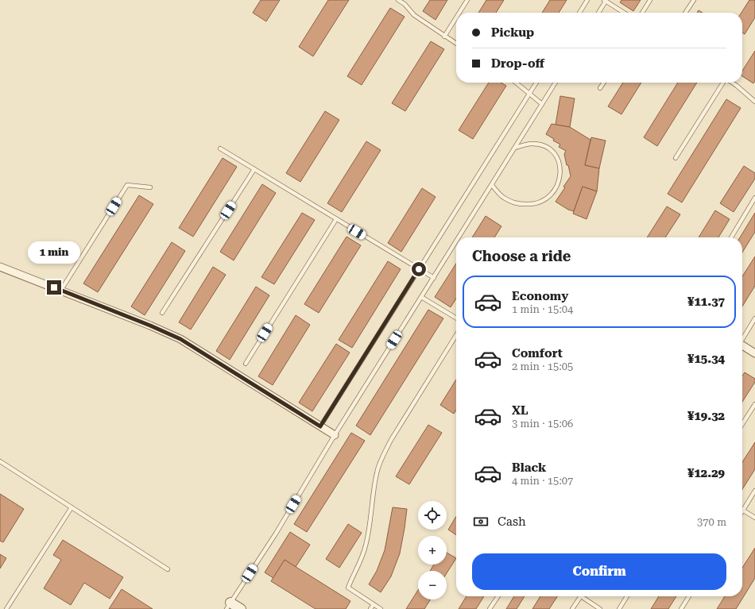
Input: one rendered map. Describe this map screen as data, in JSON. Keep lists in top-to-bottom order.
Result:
{
  "page": {
    "banner": ["Pickup", "Drop-off"],
    "heading": "Choose a ride",
    "bubble": "1 min",
    "list": [
      {
        "name": "Economy",
        "note": "1 min · 15:04",
        "value": "¥11.37"
      },
      {
        "name": "Comfort",
        "note": "2 min · 15:05",
        "value": "¥15.34"
      },
      {
        "name": "XL",
        "note": "3 min · 15:06",
        "value": "¥19.32"
      },
      {
        "name": "Black",
        "note": "4 min · 15:07",
        "value": "¥12.29"
      }
    ],
    "map_buttons": ["+", "−"],
    "pay": ["Cash", "370 m"],
    "buttons": "Confirm"
  }
}
